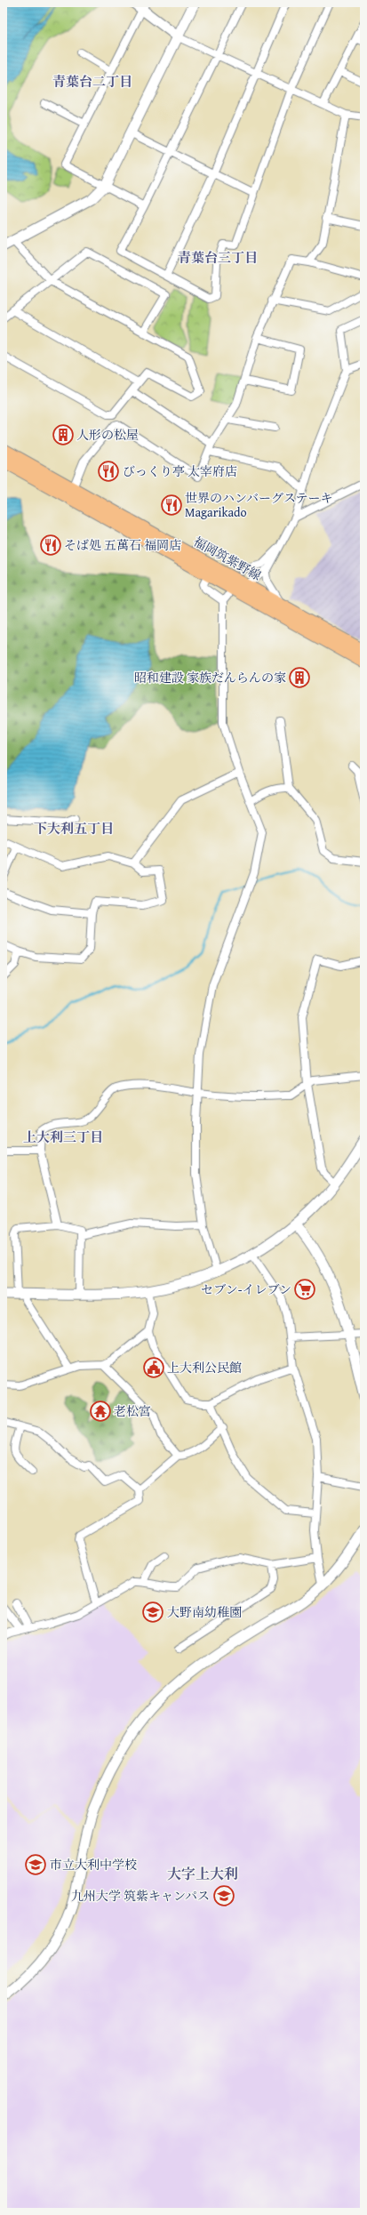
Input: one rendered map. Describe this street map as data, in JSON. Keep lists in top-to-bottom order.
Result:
{
  "streets": {
    "main road": ["福岡筑紫野線"]
  },
  "districts": [
    "青葉台二丁目",
    "青葉台三丁目",
    "下大利五丁目",
    "上大利三丁目",
    "大字上大利"
  ],
  "places": {
    "building": ["人形の松屋", "昭和建設 家族だんらんの家"],
    "restaurant": ["びっくり亭 太宰府店", "世界のハンバーグステーキ Magarikado", "そば処 五萬石 福岡店"],
    "supermarket": ["セブン-イレブン"],
    "public building": ["上大利公民館"],
    "temple": ["老松宮"],
    "school or university": ["大野南幼稚園", "市立大利中学校", "九州大学 筑紫キャンパス"]
  }
}
